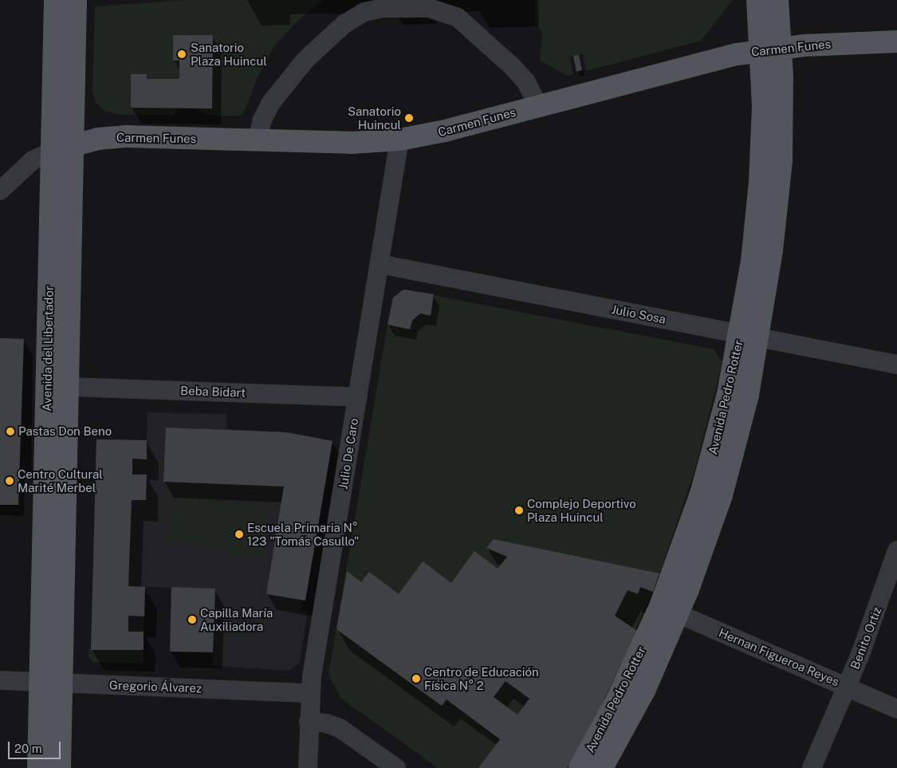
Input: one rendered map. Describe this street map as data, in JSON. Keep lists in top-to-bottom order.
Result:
{
  "streets": {
    "main road": ["Carmen Funes", "Avenida del Libertador", "Avenida Pedro Rotter"],
    "street": [
      "Julio Sosa",
      "Beba Bidart",
      "Julio De Caro",
      "Benito Ortiz",
      "Hernan Figueroa Reyes",
      "Gregorio Álvarez"
    ]
  },
  "crossings": [
    ["Carmen Funes", "Avenida del Libertador"],
    ["Carmen Funes", "Avenida Pedro Rotter"],
    ["Carmen Funes", "Julio De Caro"],
    ["Julio Sosa", "Avenida Pedro Rotter"],
    ["Julio Sosa", "Julio De Caro"],
    ["Avenida del Libertador", "Beba Bidart"],
    ["Avenida del Libertador", "Gregorio Álvarez"],
    ["Beba Bidart", "Julio De Caro"],
    ["Avenida Pedro Rotter", "Hernan Figueroa Reyes"],
    ["Julio De Caro", "Gregorio Álvarez"],
    ["Benito Ortiz", "Hernan Figueroa Reyes"]
  ],
  "places": [
    "Sanatorio Plaza Huincul",
    "Sanatorio Huincul",
    "Pastas Don Beno",
    "Centro Cultural Marité Merbel",
    "Complejo Deportivo Plaza Huincul",
    "Escuela Primaria N° 123 \"Tomás Casullo\"",
    "Capilla María Auxiliadora",
    "Centro de Educación Física N° 2"
  ],
  "scale_bar": "20 m"
}
